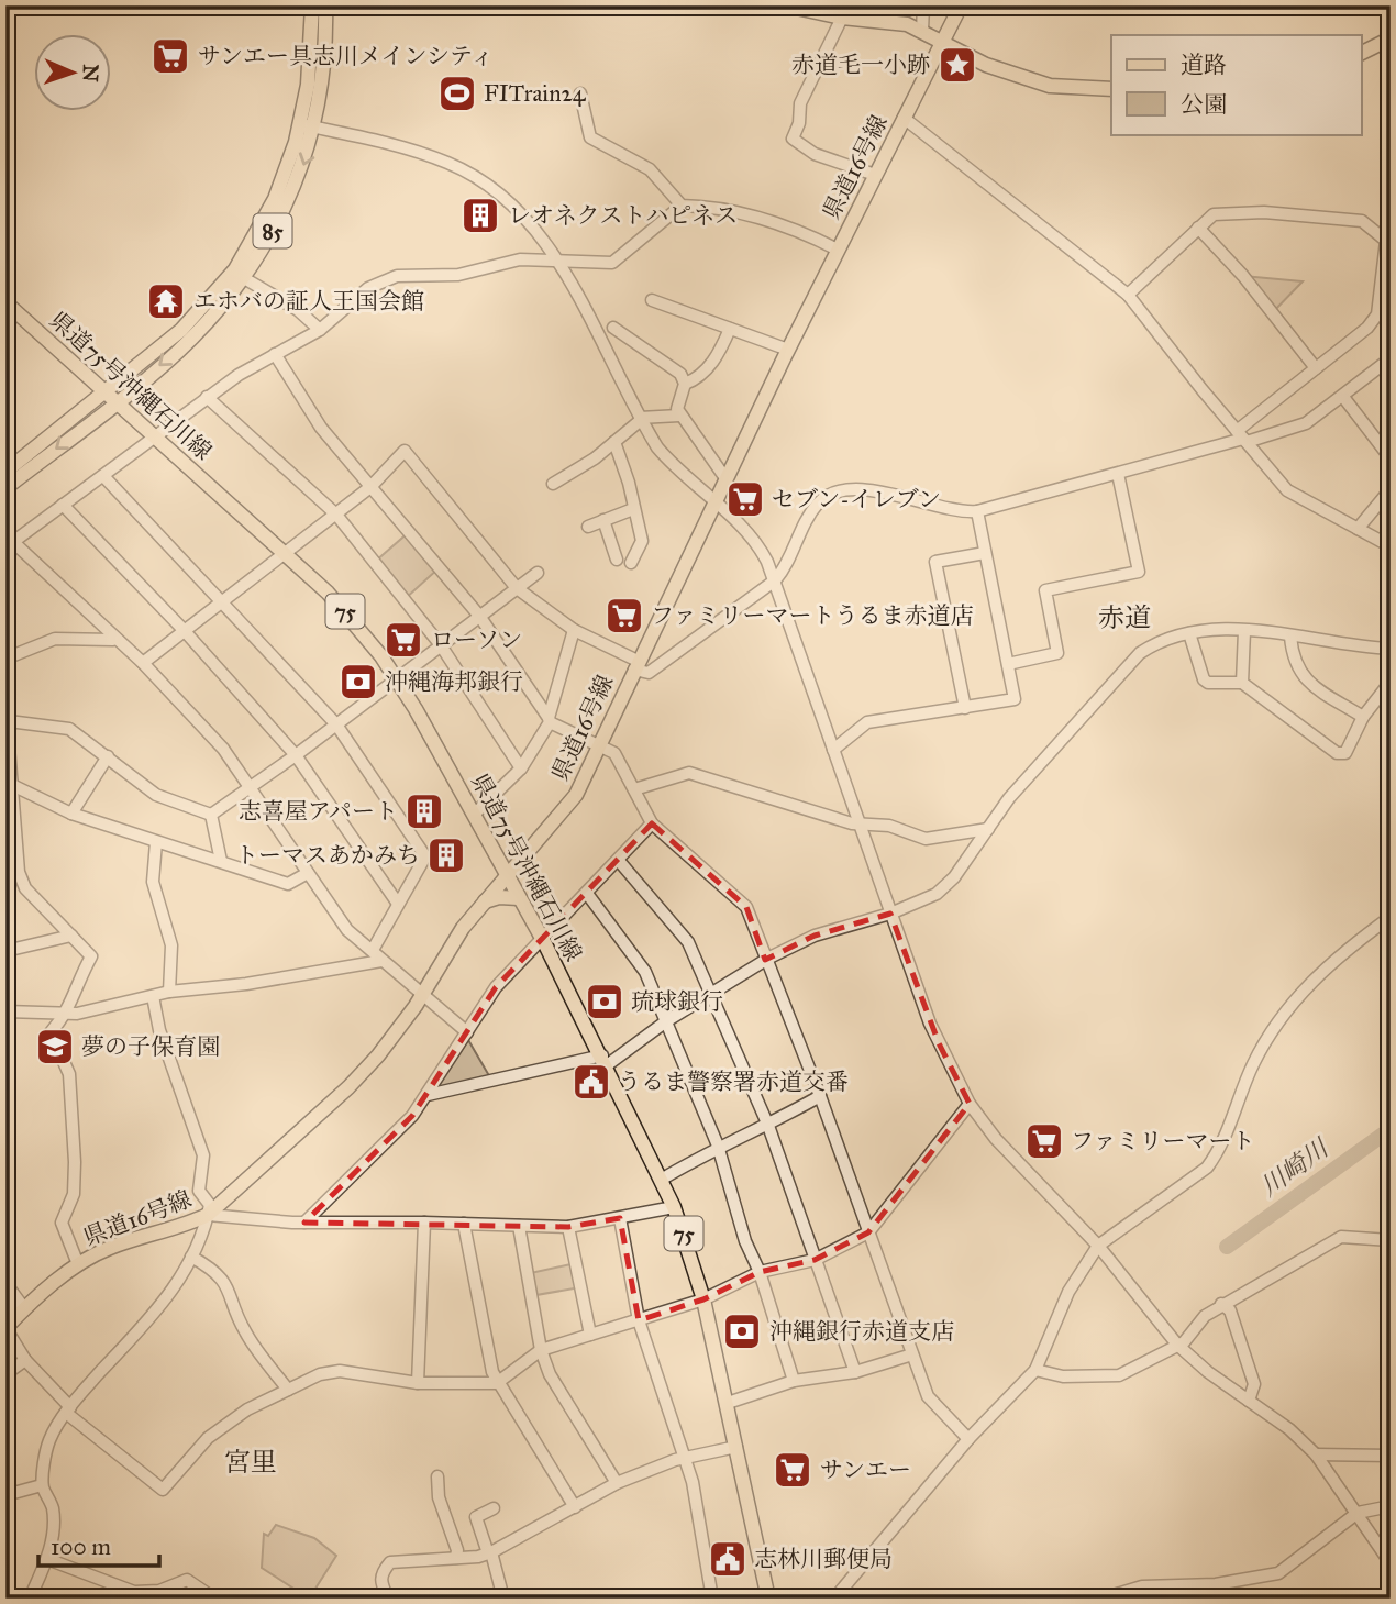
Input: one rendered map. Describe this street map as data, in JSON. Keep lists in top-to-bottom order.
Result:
{
  "streets": {
    "main road": [
      "県道16号線",
      "85",
      "県道75号沖縄石川線",
      "75"
    ]
  },
  "crossings": [
    ["県道16号線", "県道75号沖縄石川線"],
    ["85", "県道75号沖縄石川線"]
  ],
  "districts": ["赤道", "宮里"],
  "water": ["川崎川"],
  "places": {
    "supermarket": [
      "サンエー具志川メインシティ",
      "セブン-イレブン",
      "ファミリーマートうるま赤道店",
      "ローソン",
      "ファミリーマート",
      "サンエー"
    ],
    "place": ["赤道毛一小跡"],
    "sports": ["FITrain24"],
    "building": ["レオネクストハピネス", "志喜屋アパート", "トーマスあかみち"],
    "temple": ["エホバの証人王国会館"],
    "bank": ["沖縄海邦銀行", "琉球銀行", "沖縄銀行赤道支店"],
    "school or university": ["夢の子保育園"],
    "public building": ["うるま警察署赤道交番", "志林川郵便局"]
  },
  "legend": ["道路", "公園"],
  "scale_bar": "100 m",
  "north": "right"
}
